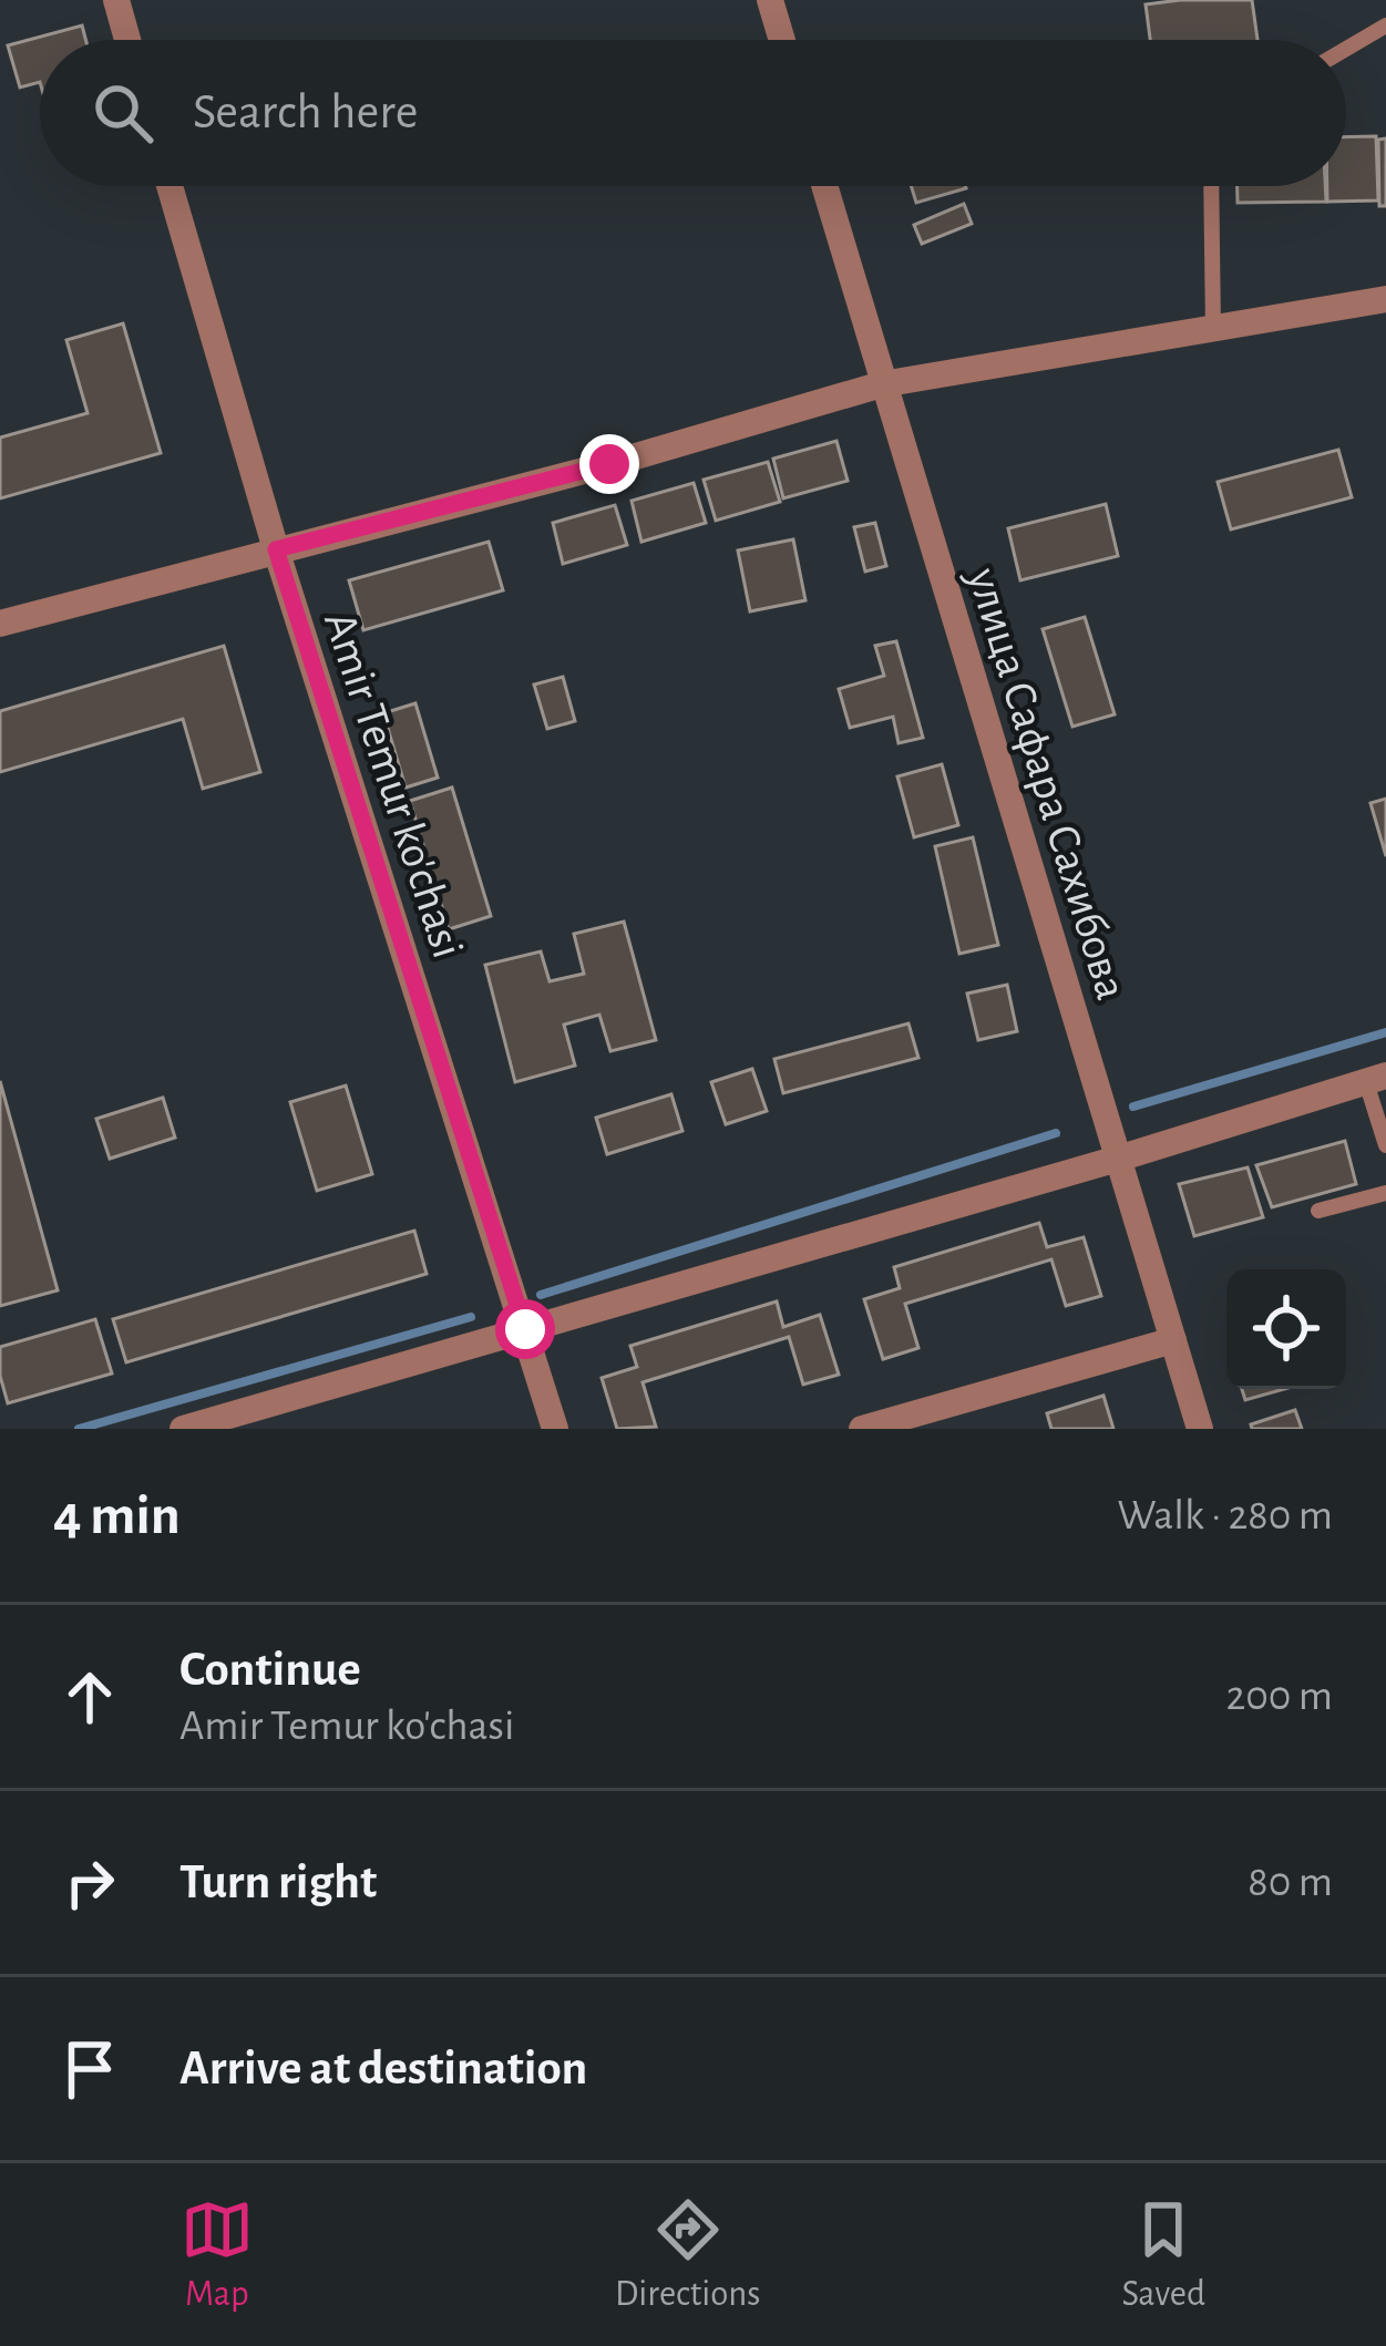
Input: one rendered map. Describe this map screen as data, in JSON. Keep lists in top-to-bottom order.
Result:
{
  "streets": {
    "street": ["улица Сафара Сахибова", "Amir Temur ko'chasi"]
  },
  "page": {
    "search": "Search here",
    "heading": ["4 min", "Walk · 280 m"],
    "list": [
      ["Continue", "Amir Temur ko'chasi", "200 m"],
      ["Turn right", "80 m"],
      "Arrive at destination"
    ],
    "nav": ["Map", "Directions", "Saved"]
  }
}
